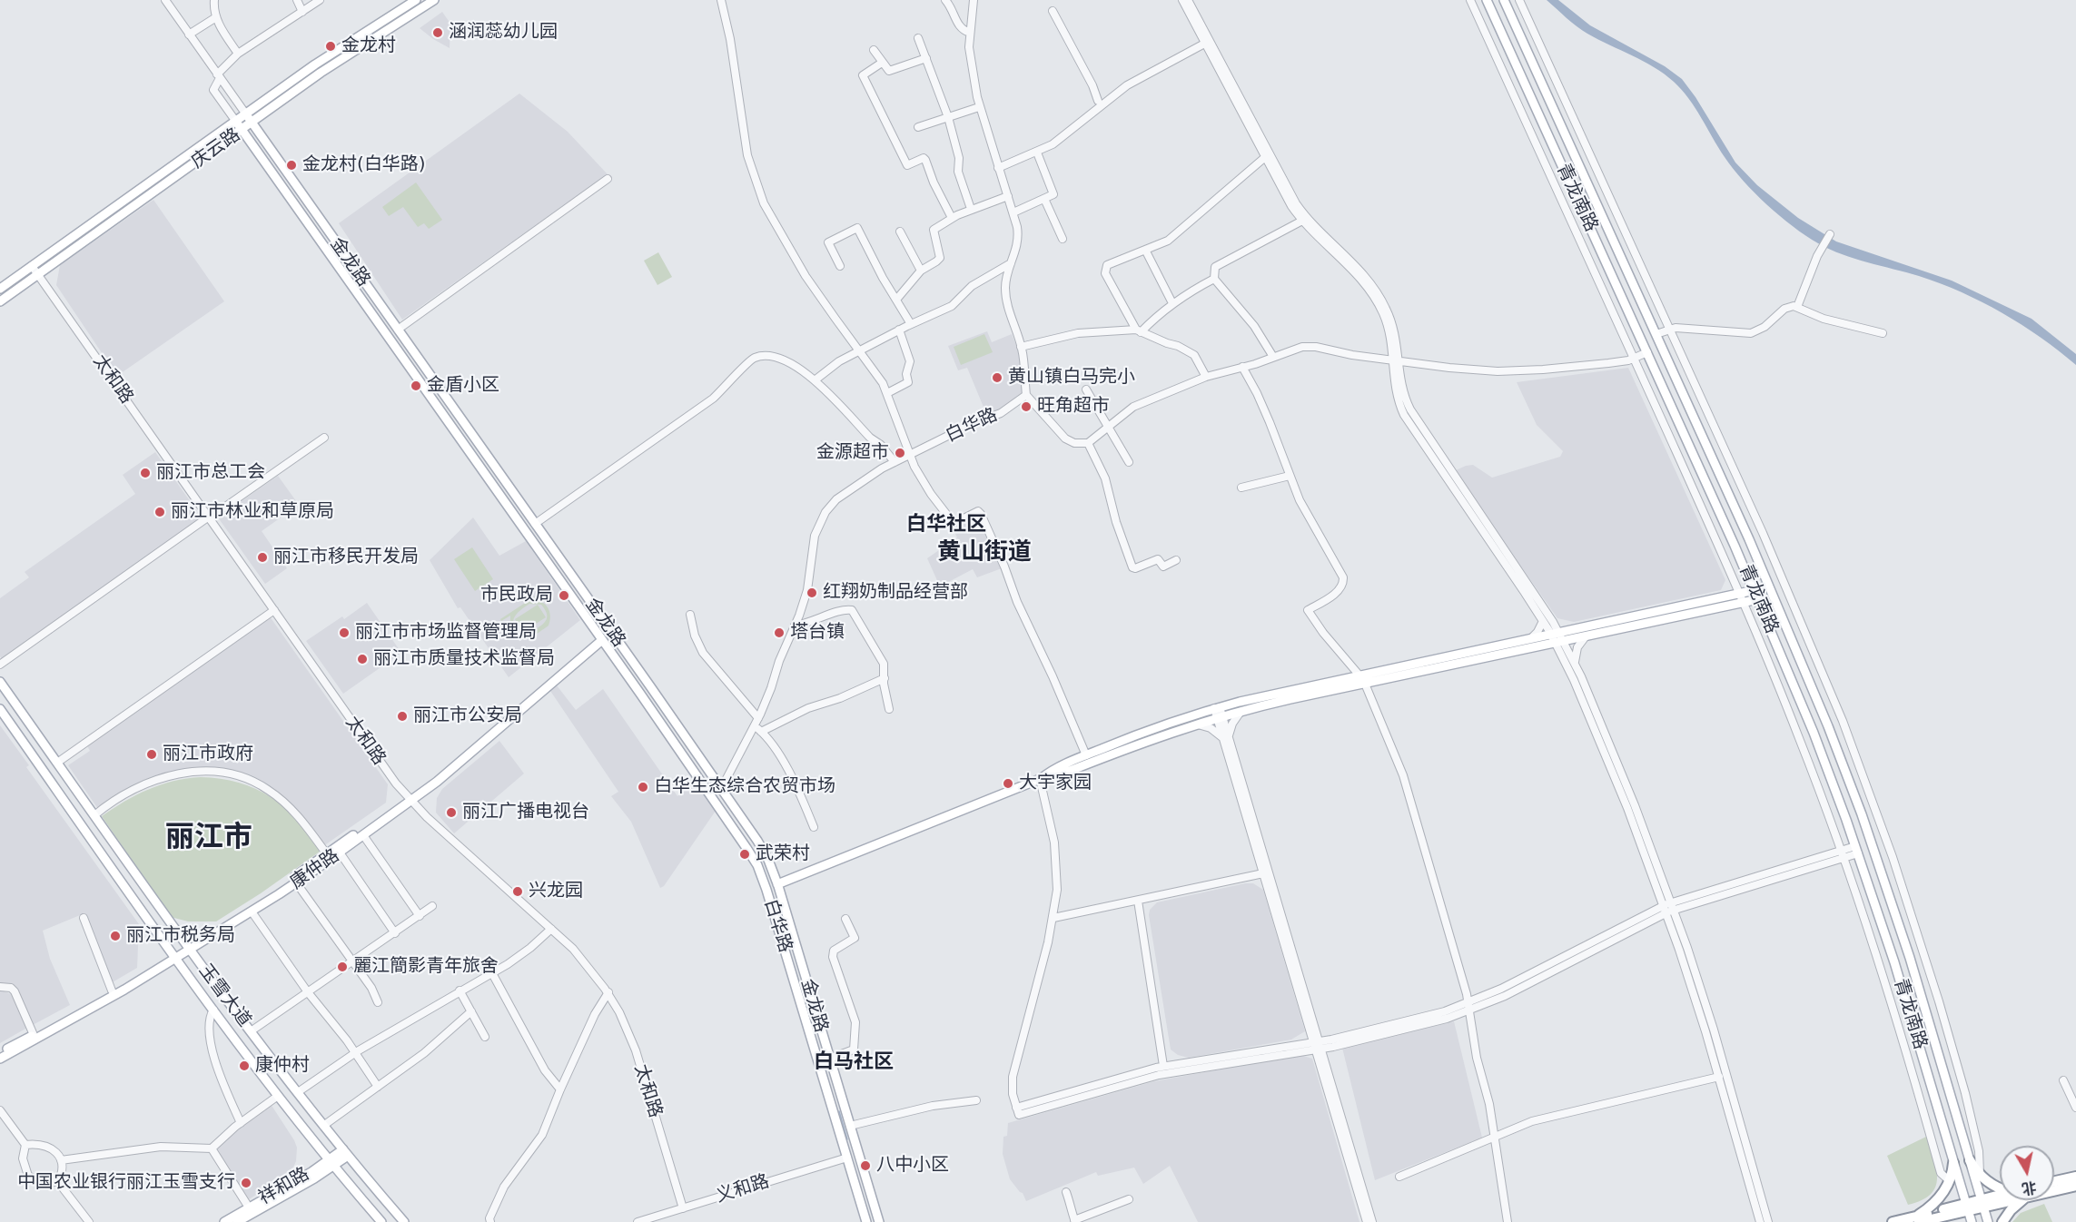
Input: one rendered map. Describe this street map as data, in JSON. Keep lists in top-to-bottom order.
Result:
{
  "streets": {
    "main road": [
      "庆云路",
      "青龙南路",
      "金龙路",
      "白华路",
      "康仲路",
      "玉雪大道",
      "祥和路"
    ],
    "street": ["太和路", "义和路"]
  },
  "crossings": [
    ["庆云路", "金龙路"],
    ["庆云路", "太和路"],
    ["金龙路", "白华路"],
    ["金龙路", "康仲路"],
    ["太和路", "康仲路"],
    ["太和路", "义和路"],
    ["白华路", "义和路"],
    ["康仲路", "玉雪大道"],
    ["玉雪大道", "祥和路"]
  ],
  "districts": [
    "白华社区",
    "黄山街道",
    "丽江市",
    "白马社区"
  ],
  "places": [
    "涵润蕊幼儿园",
    "金龙村",
    "金龙村(白华路)",
    "黄山镇白马完小",
    "金盾小区",
    "旺角超市",
    "金源超市",
    "丽江市总工会",
    "丽江市林业和草原局",
    "丽江市移民开发局",
    "红翔奶制品经营部",
    "市民政局",
    "丽江市市场监督管理局",
    "塔台镇",
    "丽江市质量技术监督局",
    "丽江市公安局",
    "丽江市政府",
    "大宇家园",
    "白华生态综合农贸市场",
    "丽江广播电视台",
    "武荣村",
    "兴龙园",
    "丽江市税务局",
    "麗江簡影青年旅舍",
    "康仲村",
    "八中小区",
    "中国农业银行丽江玉雪支行"
  ],
  "north": "bottom"
}
